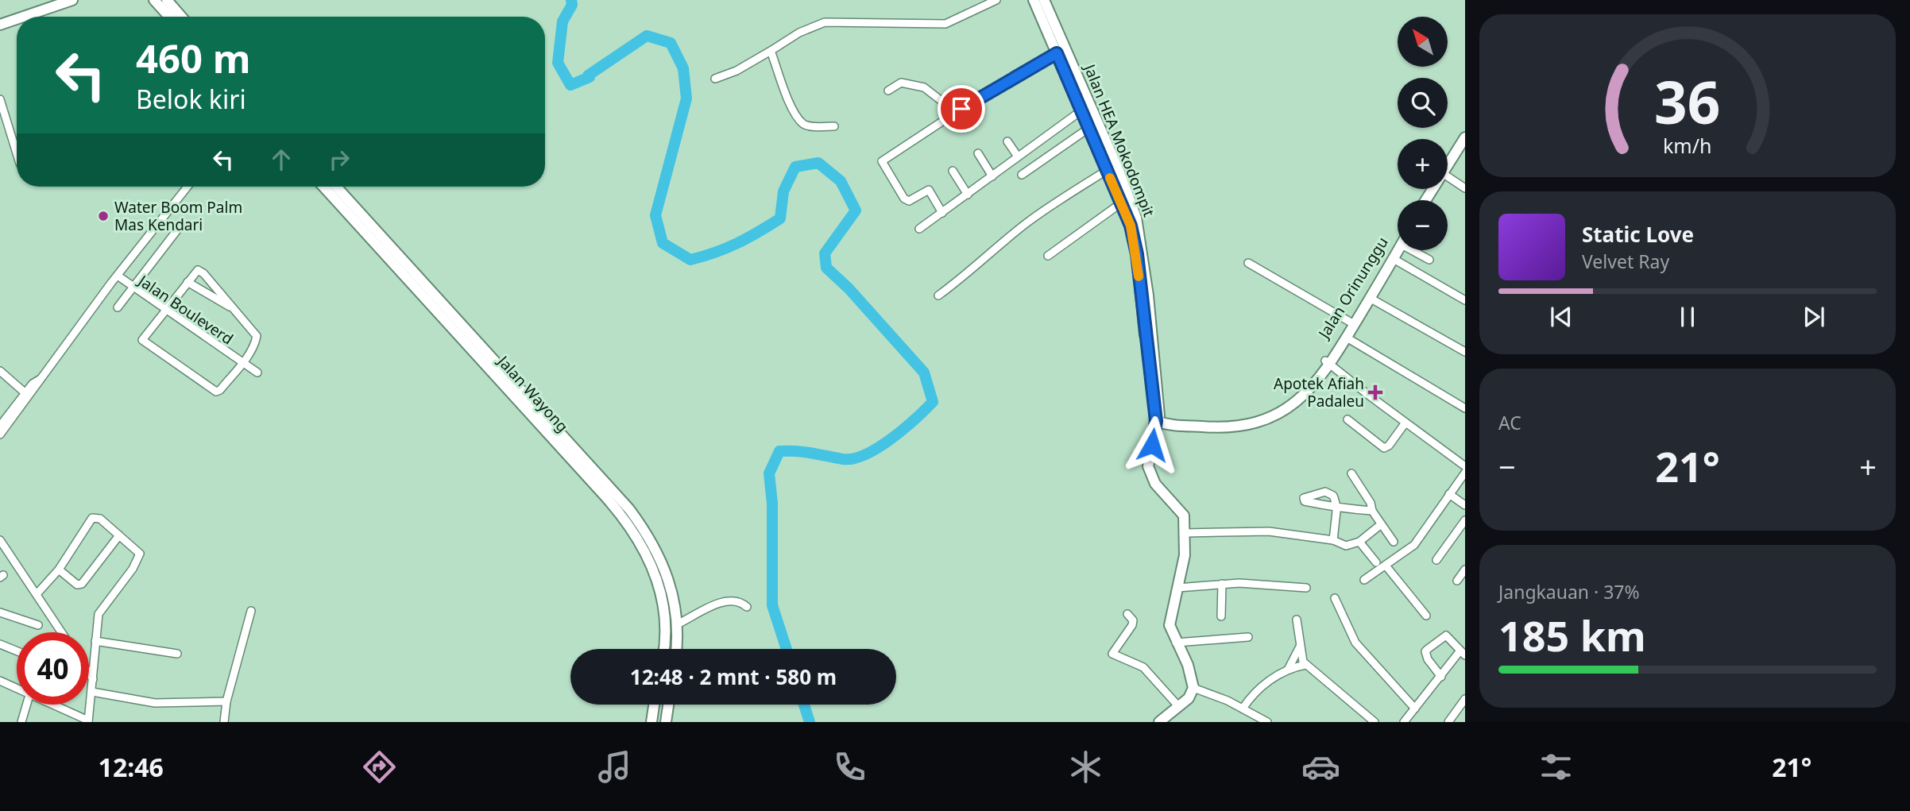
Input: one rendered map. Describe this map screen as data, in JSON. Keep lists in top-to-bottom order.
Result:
{
  "streets": {
    "street": [
      "Jalan HEA Mokodompit",
      "Jalan Orinunggu",
      "Jalan Bouleverd",
      "Jalan Wayong"
    ]
  },
  "crossings": [
    ["Jalan HEA Mokodompit", "Jalan Orinunggu"]
  ],
  "places": {
    "other": ["Water Boom Palm Mas Kendari"],
    "health": ["Apotek Afiah Padaleu"]
  },
  "north": "top left",
  "page": {
    "map_buttons": ["+", "−"],
    "turn": ["460 m", "Belok kiri"],
    "song": ["Static Love", "Velvet Ray"],
    "tile": [
      "AC",
      ["Jangkauan · 37%", "185 km"]
    ],
    "heat": ["−", "21°", "+"],
    "limit": "40",
    "trip": "12:48 · 2 mnt · 580 m",
    "tabs": ["12:46", "21°"],
    "gauge": ["36", "km/h"]
  }
}
